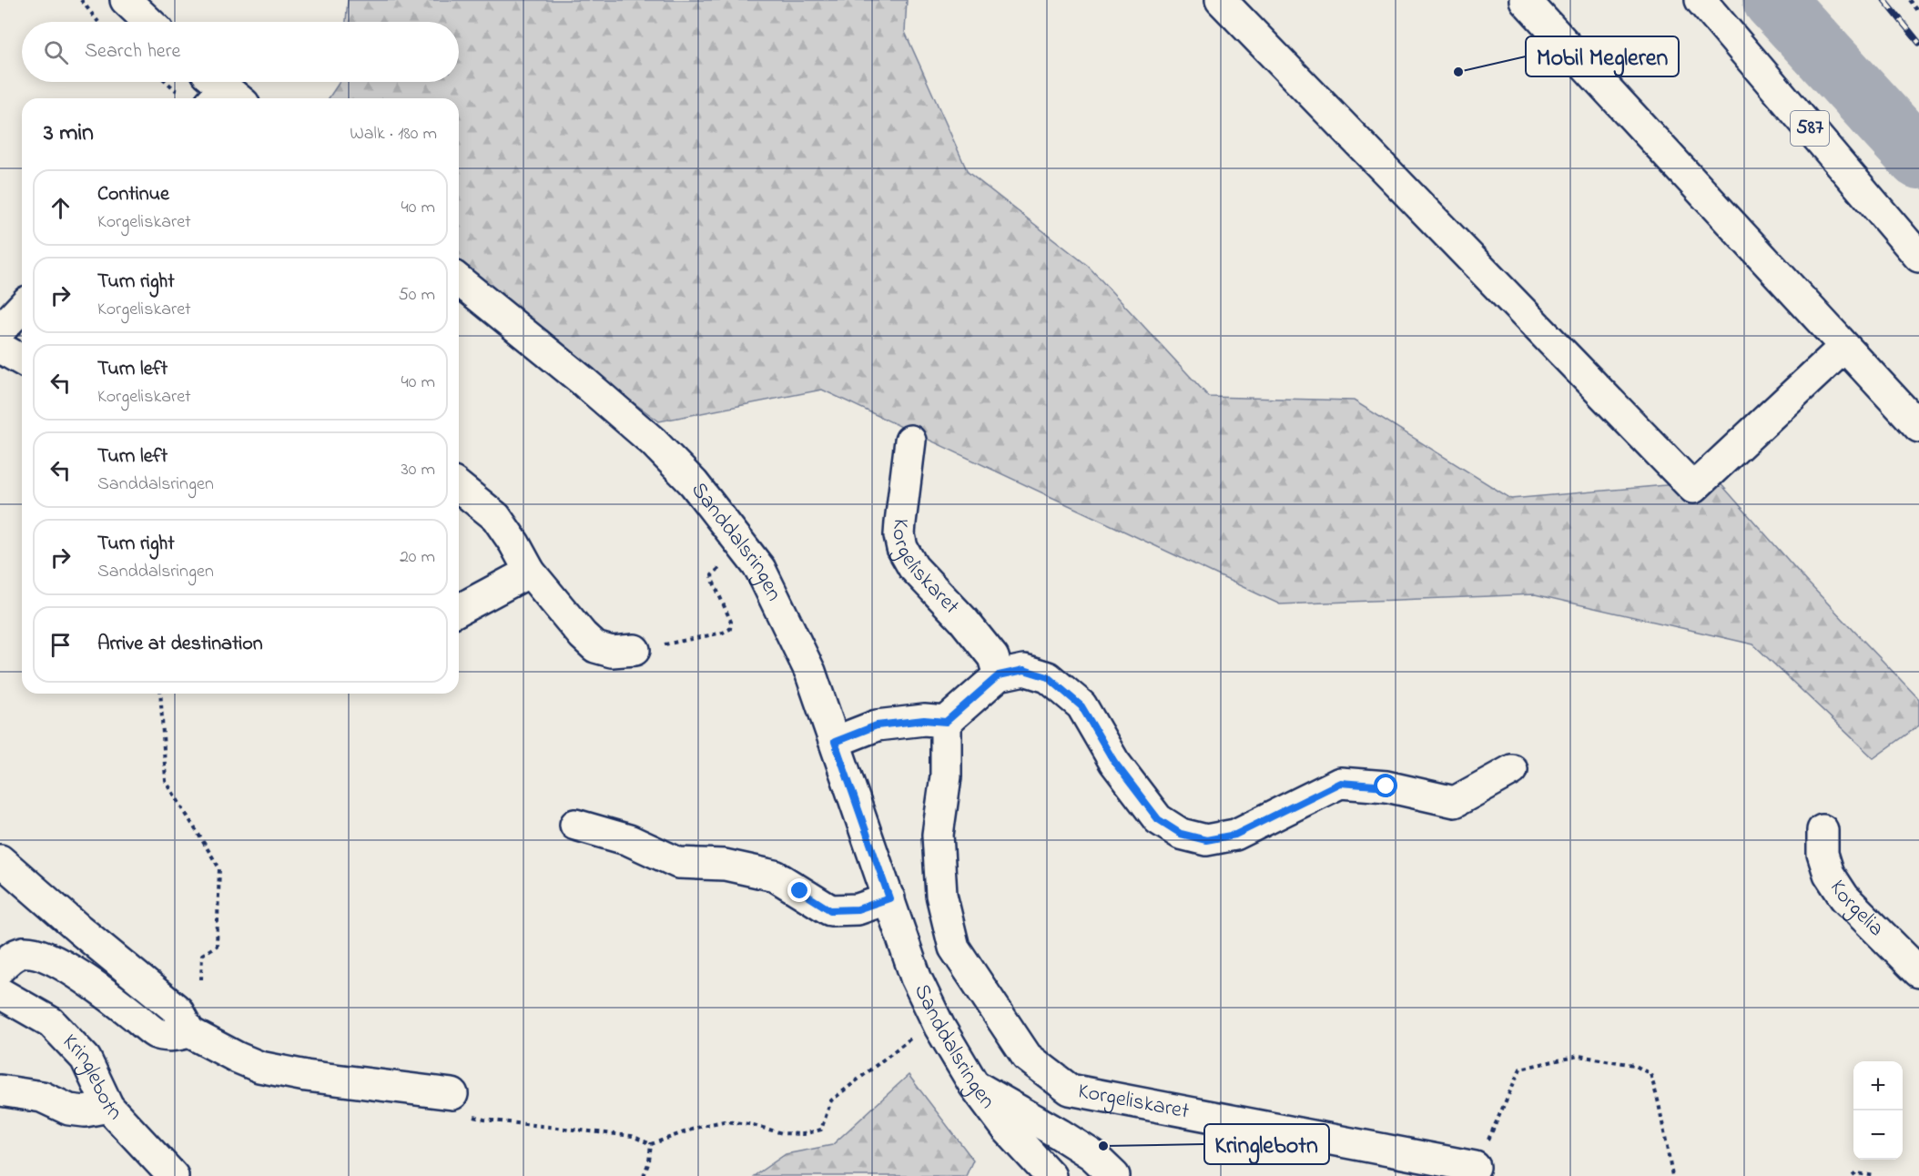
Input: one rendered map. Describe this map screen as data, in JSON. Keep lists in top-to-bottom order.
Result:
{
  "streets": {
    "street": [
      "587",
      "Sanddalsringen",
      "Korgeliskaret",
      "Korgelia",
      "Kringlebotn"
    ]
  },
  "places": ["Mobil Megleren", "Kringlebotn"],
  "page": {
    "search": "Search here",
    "heading": ["3 min", "Walk · 180 m"],
    "list": [
      ["Continue", "Korgeliskaret", "40 m"],
      ["Turn right", "Korgeliskaret", "50 m"],
      ["Turn left", "Korgeliskaret", "40 m"],
      ["Turn left", "Sanddalsringen", "30 m"],
      ["Turn right", "Sanddalsringen", "20 m"],
      "Arrive at destination"
    ],
    "map_buttons": ["+", "−"]
  }
}
